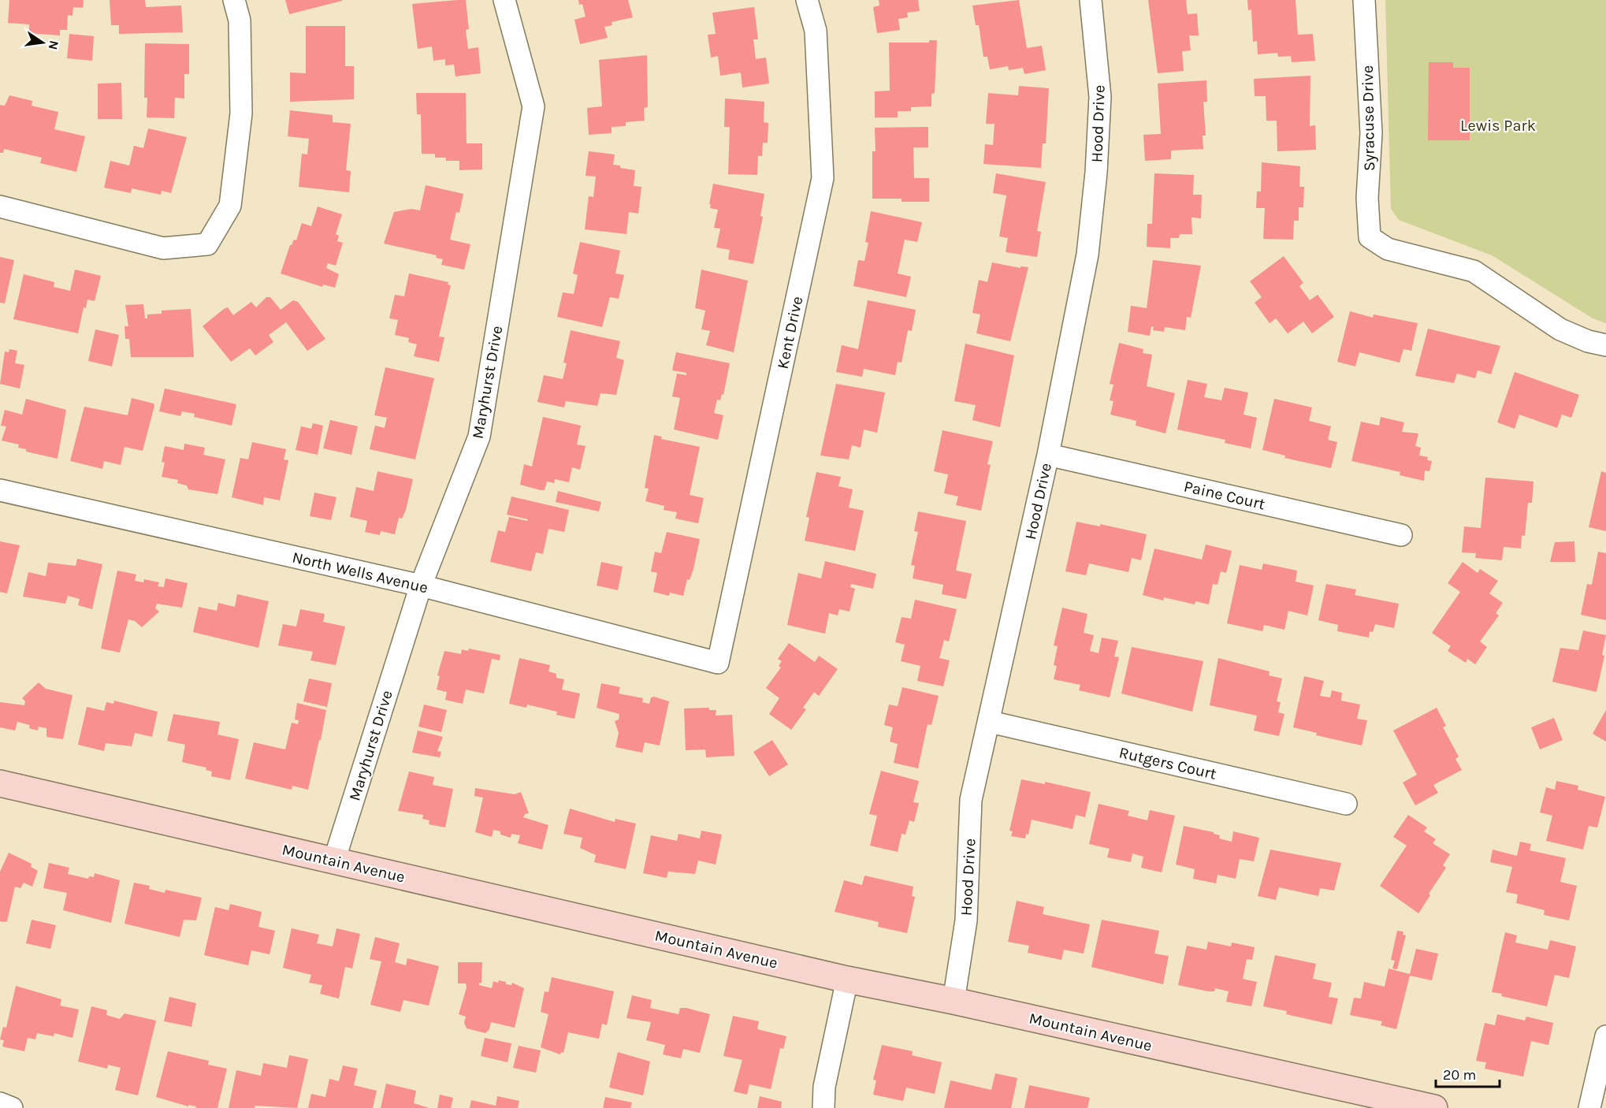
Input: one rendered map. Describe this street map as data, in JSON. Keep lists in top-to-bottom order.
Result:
{
  "streets": {
    "main road": ["Mountain Avenue"],
    "street": [
      "Syracuse Drive",
      "Hood Drive",
      "Kent Drive",
      "Maryhurst Drive",
      "Paine Court",
      "North Wells Avenue",
      "Rutgers Court"
    ]
  },
  "crossings": [
    ["Hood Drive", "Paine Court"],
    ["Hood Drive", "Rutgers Court"],
    ["Hood Drive", "Mountain Avenue"],
    ["Kent Drive", "North Wells Avenue"],
    ["Maryhurst Drive", "North Wells Avenue"],
    ["Maryhurst Drive", "Mountain Avenue"]
  ],
  "parks": ["Lewis Park"],
  "scale_bar": "20 m",
  "north": "right"
}
